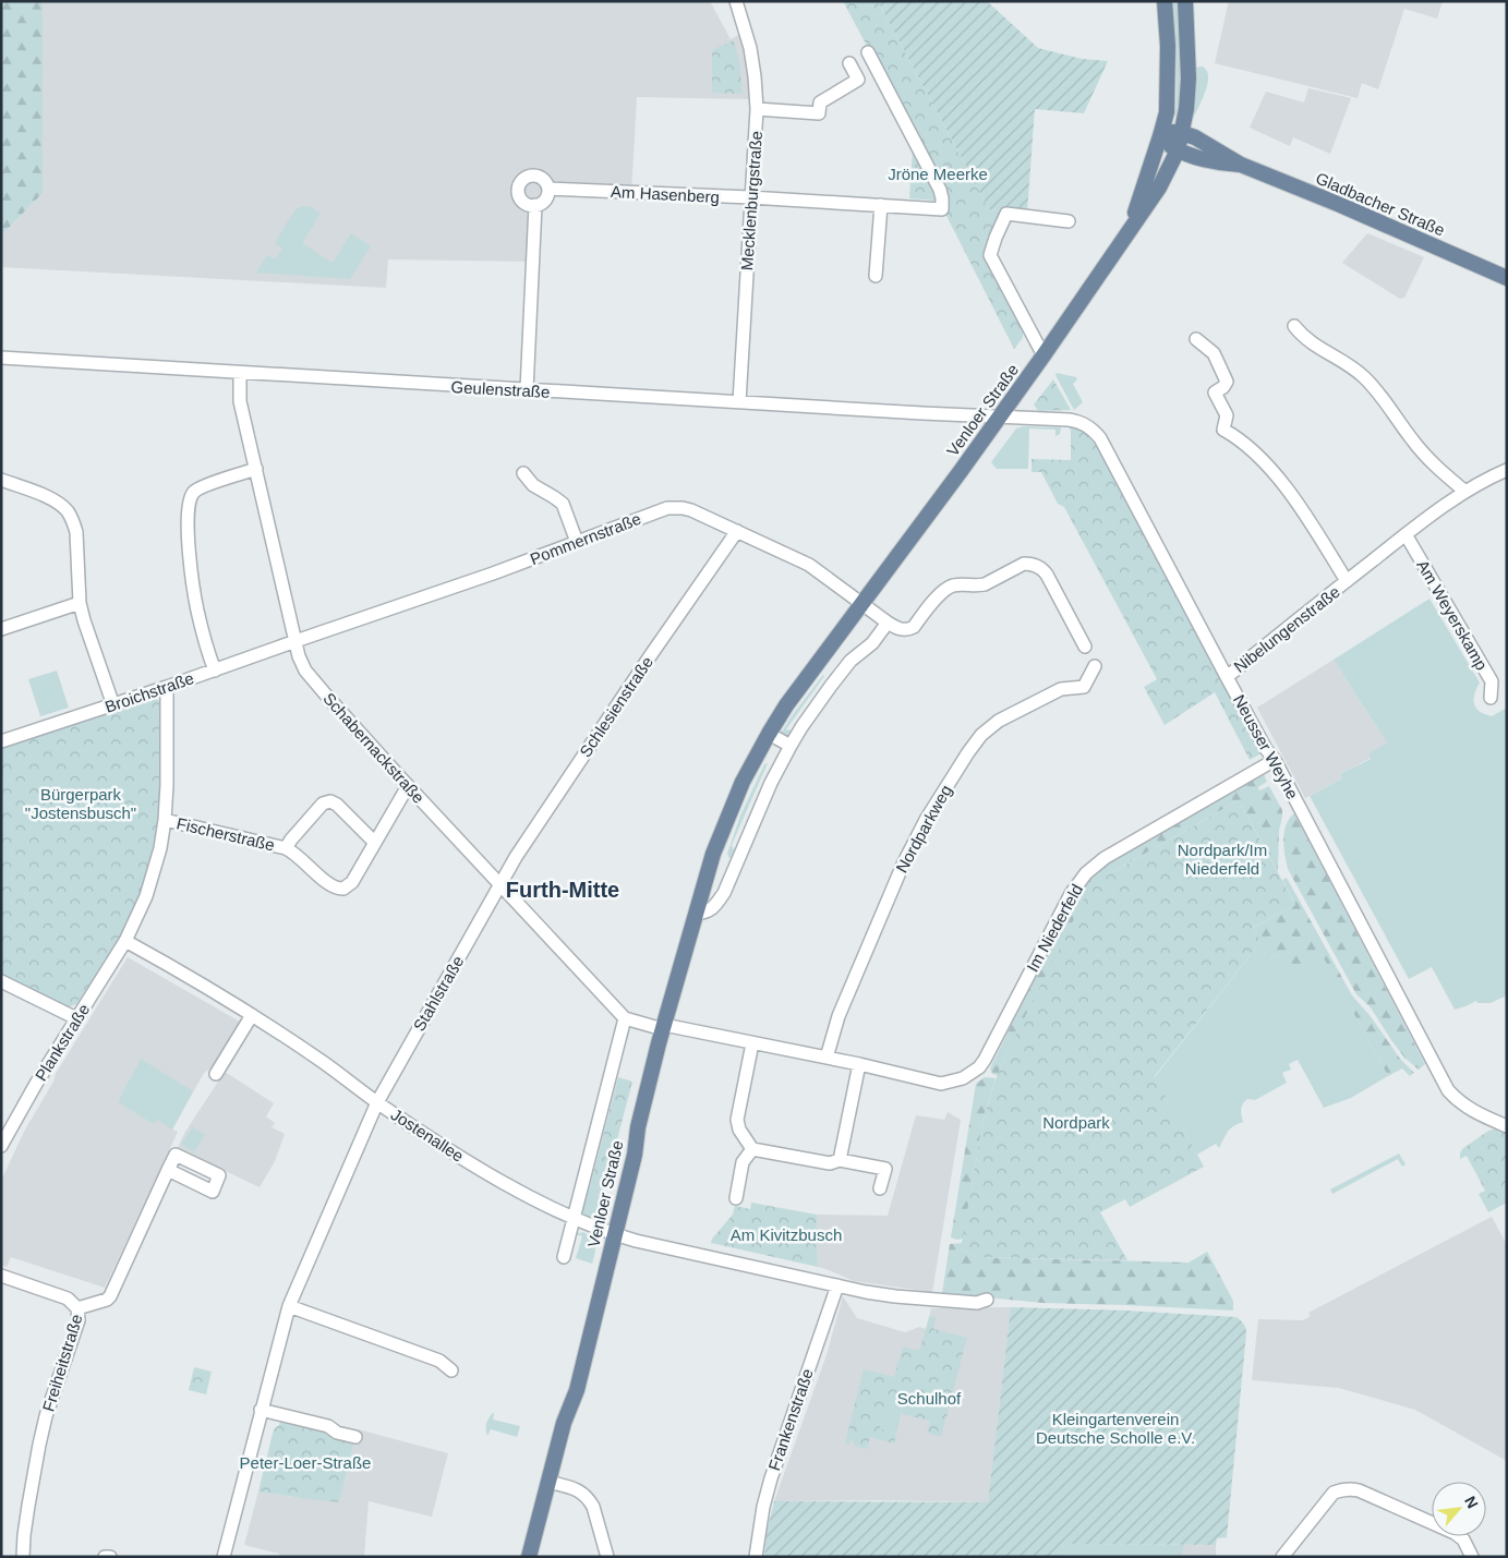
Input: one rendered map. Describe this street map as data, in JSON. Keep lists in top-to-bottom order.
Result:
{
  "streets": {
    "main road": ["Gladbacher Straße", "Venloer Straße"],
    "street": [
      "Am Hasenberg",
      "Mecklenburgstraße",
      "Geulenstraße",
      "Pommernstraße",
      "Am Weyerskamp",
      "Nibelungenstraße",
      "Broichstraße",
      "Schlesienstraße",
      "Neusser Weyhe",
      "Schabernackstraße",
      "Nordparkweg",
      "Fischerstraße",
      "Im Niederfeld",
      "Stahlstraße",
      "Plankstraße",
      "Jostenallee",
      "Freiheitstraße",
      "Frankenstraße"
    ]
  },
  "crossings": [
    ["Am Hasenberg", "Mecklenburgstraße"],
    ["Mecklenburgstraße", "Geulenstraße"],
    ["Gladbacher Straße", "Venloer Straße"],
    ["Geulenstraße", "Venloer Straße"],
    ["Geulenstraße", "Neusser Weyhe"],
    ["Geulenstraße", "Schabernackstraße"],
    ["Venloer Straße", "Pommernstraße"],
    ["Venloer Straße", "Neusser Weyhe"],
    ["Venloer Straße", "Schabernackstraße"],
    ["Venloer Straße", "Jostenallee"],
    ["Pommernstraße", "Broichstraße"],
    ["Pommernstraße", "Schlesienstraße"],
    ["Pommernstraße", "Schabernackstraße"],
    ["Am Weyerskamp", "Nibelungenstraße"],
    ["Nibelungenstraße", "Neusser Weyhe"],
    ["Broichstraße", "Schabernackstraße"],
    ["Broichstraße", "Plankstraße"],
    ["Schlesienstraße", "Schabernackstraße"],
    ["Schlesienstraße", "Stahlstraße"],
    ["Neusser Weyhe", "Im Niederfeld"],
    ["Schabernackstraße", "Fischerstraße"],
    ["Schabernackstraße", "Stahlstraße"],
    ["Fischerstraße", "Plankstraße"],
    ["Stahlstraße", "Jostenallee"],
    ["Plankstraße", "Jostenallee"]
  ],
  "districts": ["Furth-Mitte"],
  "parks": [
    "Jröne Meerke",
    "Bürgerpark \"Jostensbusch\"",
    "Nordpark/Im Niederfeld",
    "Nordpark",
    "Am Kivitzbusch",
    "Schulhof",
    "Kleingartenverein Deutsche Scholle e.V.",
    "Peter-Loer-Straße"
  ],
  "north": "top right"
}
